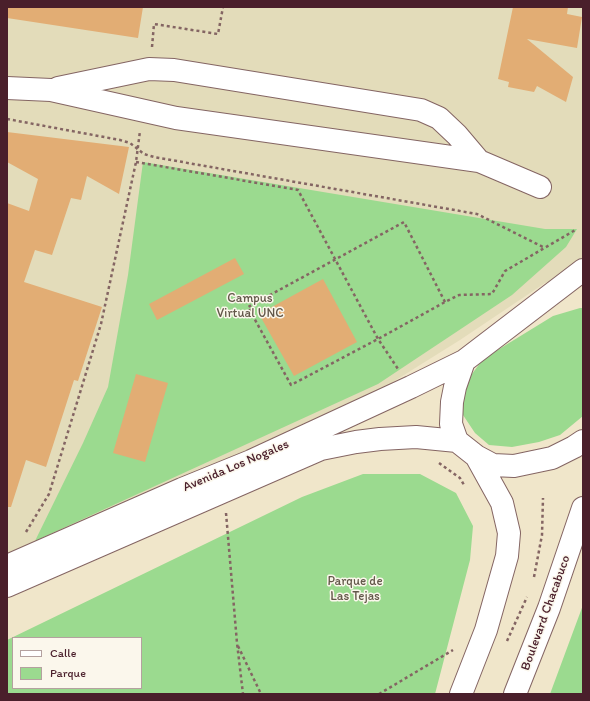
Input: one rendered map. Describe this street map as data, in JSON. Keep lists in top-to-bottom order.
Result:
{
  "streets": {
    "street": ["Avenida Los Nogales", "Boulevard Chacabuco"]
  },
  "parks": ["Campus Virtual UNC", "Parque de Las Tejas"],
  "legend": ["Calle", "Parque"]
}
